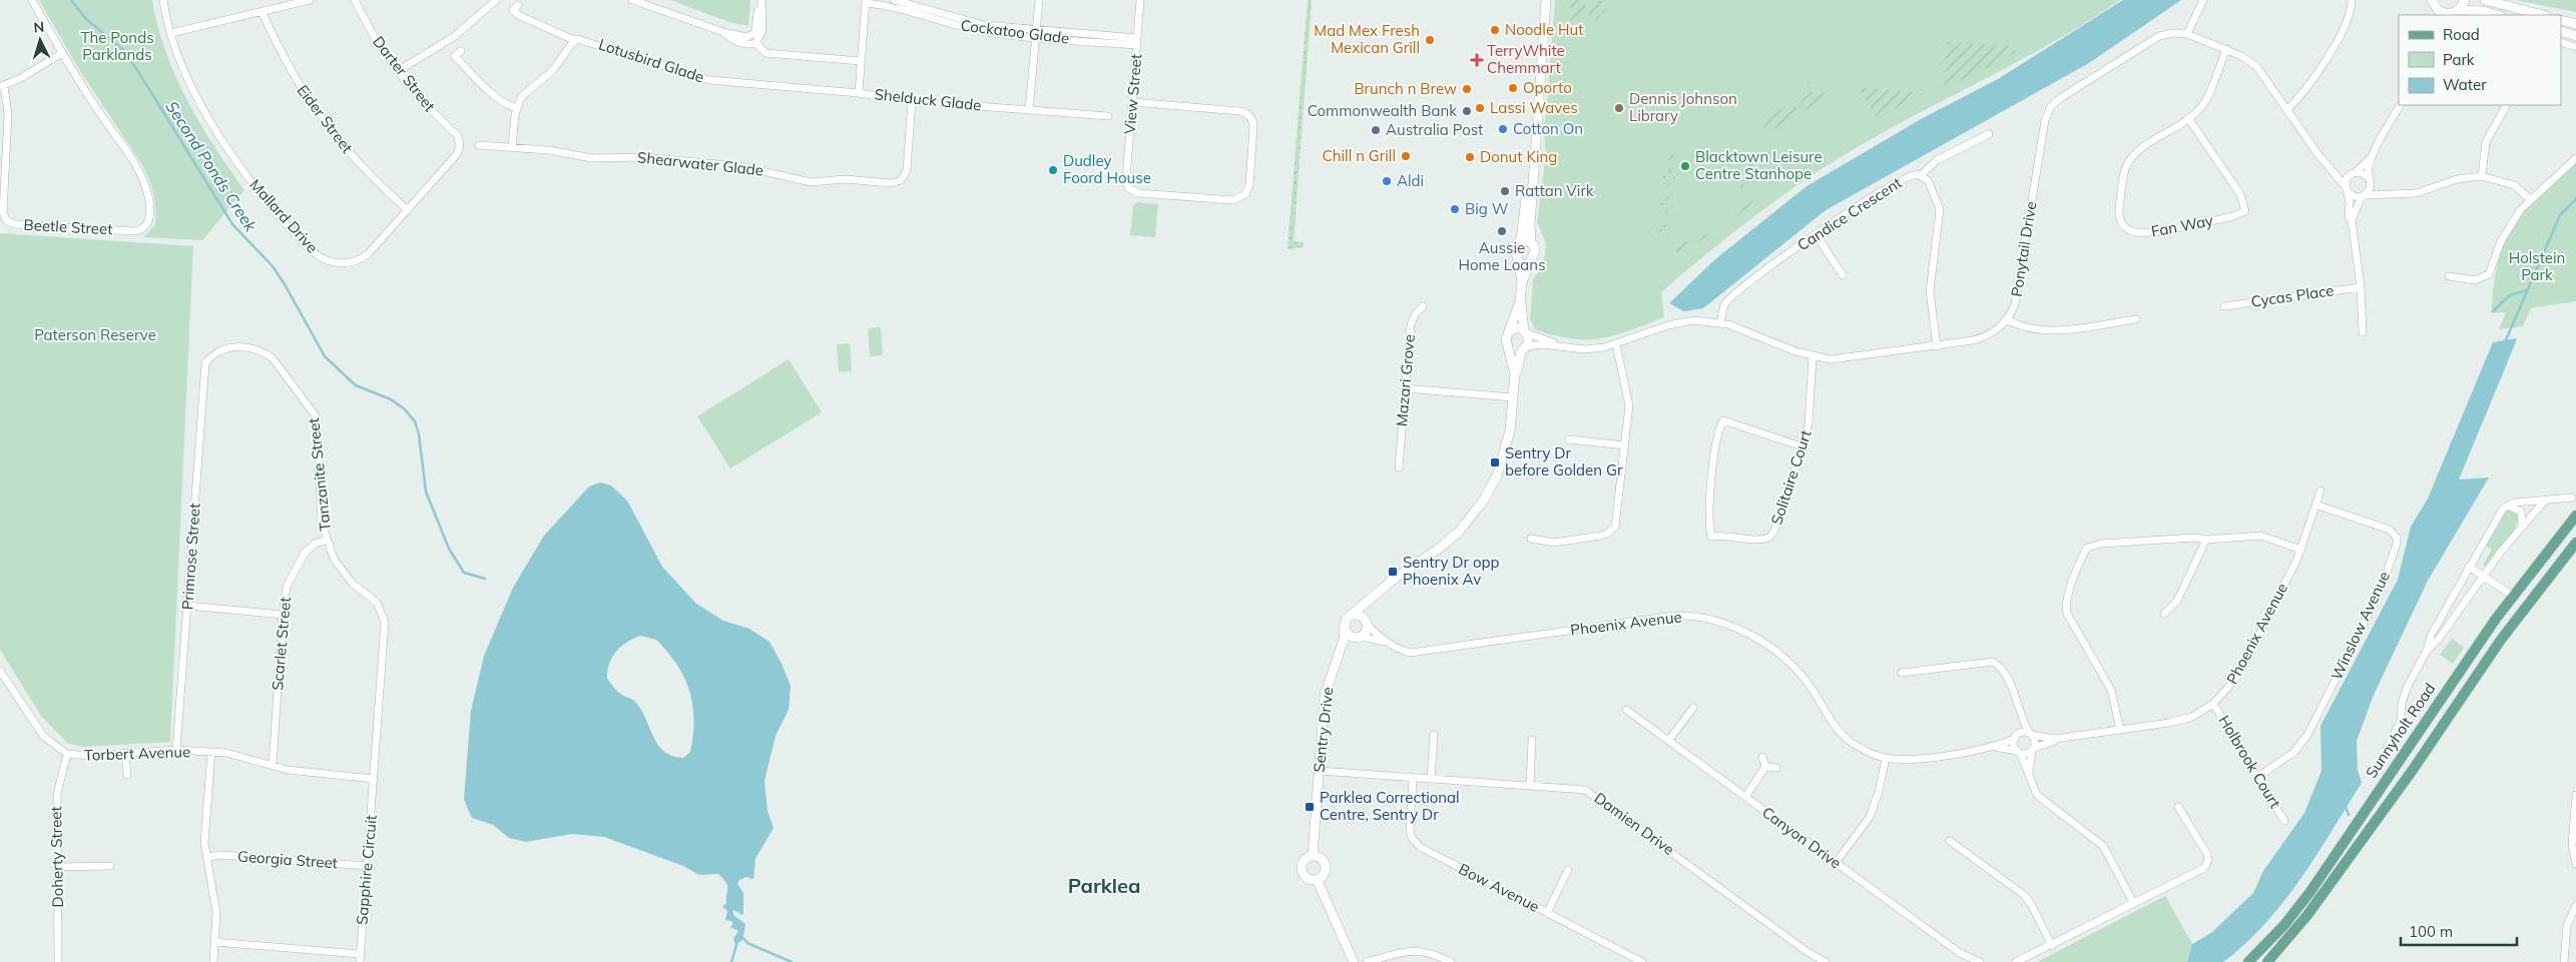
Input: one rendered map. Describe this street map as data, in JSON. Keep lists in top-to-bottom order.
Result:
{
  "streets": {
    "main road": ["Sunnyholt Road"],
    "street": [
      "Cockatoo Glade",
      "Lotusbird Glade",
      "Darter Street",
      "View Street",
      "Shelduck Glade",
      "Eider Street",
      "Shearwater Glade",
      "Candice Crescent",
      "Mallard Drive",
      "Fan Way",
      "Beetle Street",
      "Ponytail Drive",
      "Cycas Place",
      "Mazari Grove",
      "Tanzanite Street",
      "Solitaire Court",
      "Primrose Street",
      "Phoenix Avenue",
      "Winslow Avenue",
      "Scarlet Street",
      "Sentry Drive",
      "Torbert Avenue",
      "Holbrook Court",
      "Damien Drive",
      "Canyon Drive",
      "Doherty Street",
      "Georgia Street",
      "Sapphire Circuit",
      "Bow Avenue"
    ]
  },
  "crossings": [
    ["Cockatoo Glade", "View Street"],
    ["Cockatoo Glade", "Shelduck Glade"],
    ["Lotusbird Glade", "Shelduck Glade"],
    ["Darter Street", "Mallard Drive"],
    ["Shelduck Glade", "Shearwater Glade"],
    ["Eider Street", "Mallard Drive"],
    ["Tanzanite Street", "Primrose Street"],
    ["Tanzanite Street", "Scarlet Street"],
    ["Tanzanite Street", "Torbert Avenue"],
    ["Tanzanite Street", "Sapphire Circuit"],
    ["Primrose Street", "Torbert Avenue"],
    ["Phoenix Avenue", "Winslow Avenue"],
    ["Phoenix Avenue", "Sentry Drive"],
    ["Phoenix Avenue", "Holbrook Court"],
    ["Winslow Avenue", "Holbrook Court"],
    ["Scarlet Street", "Torbert Avenue"],
    ["Sentry Drive", "Damien Drive"],
    ["Torbert Avenue", "Doherty Street"],
    ["Torbert Avenue", "Sapphire Circuit"],
    ["Damien Drive", "Bow Avenue"],
    ["Georgia Street", "Sapphire Circuit"]
  ],
  "districts": ["Parklea"],
  "water": ["Second Ponds Creek"],
  "parks": ["The Ponds Parklands", "Holstein Park", "Paterson Reserve"],
  "places": {
    "other": [
      "Noodle Hut",
      "Mad Mex Fresh Mexican Grill",
      "Oporto",
      "Brunch n Brew",
      "Lassi Waves",
      "Dennis Johnson Library",
      "Commonwealth Bank",
      "Cotton On",
      "Australia Post",
      "Chill n Grill",
      "Donut King",
      "Blacktown Leisure Centre Stanhope",
      "Dudley Foord House",
      "Aldi",
      "Rattan Virk",
      "Big W",
      "Aussie Home Loans"
    ],
    "health": ["TerryWhite Chemmart"],
    "transit": ["Sentry Dr before Golden Gr", "Sentry Dr opp Phoenix Av", "Parklea Correctional Centre, Sentry Dr"]
  },
  "legend": ["Road", "Park", "Water"],
  "scale_bar": "100 m",
  "north": "top"
}
